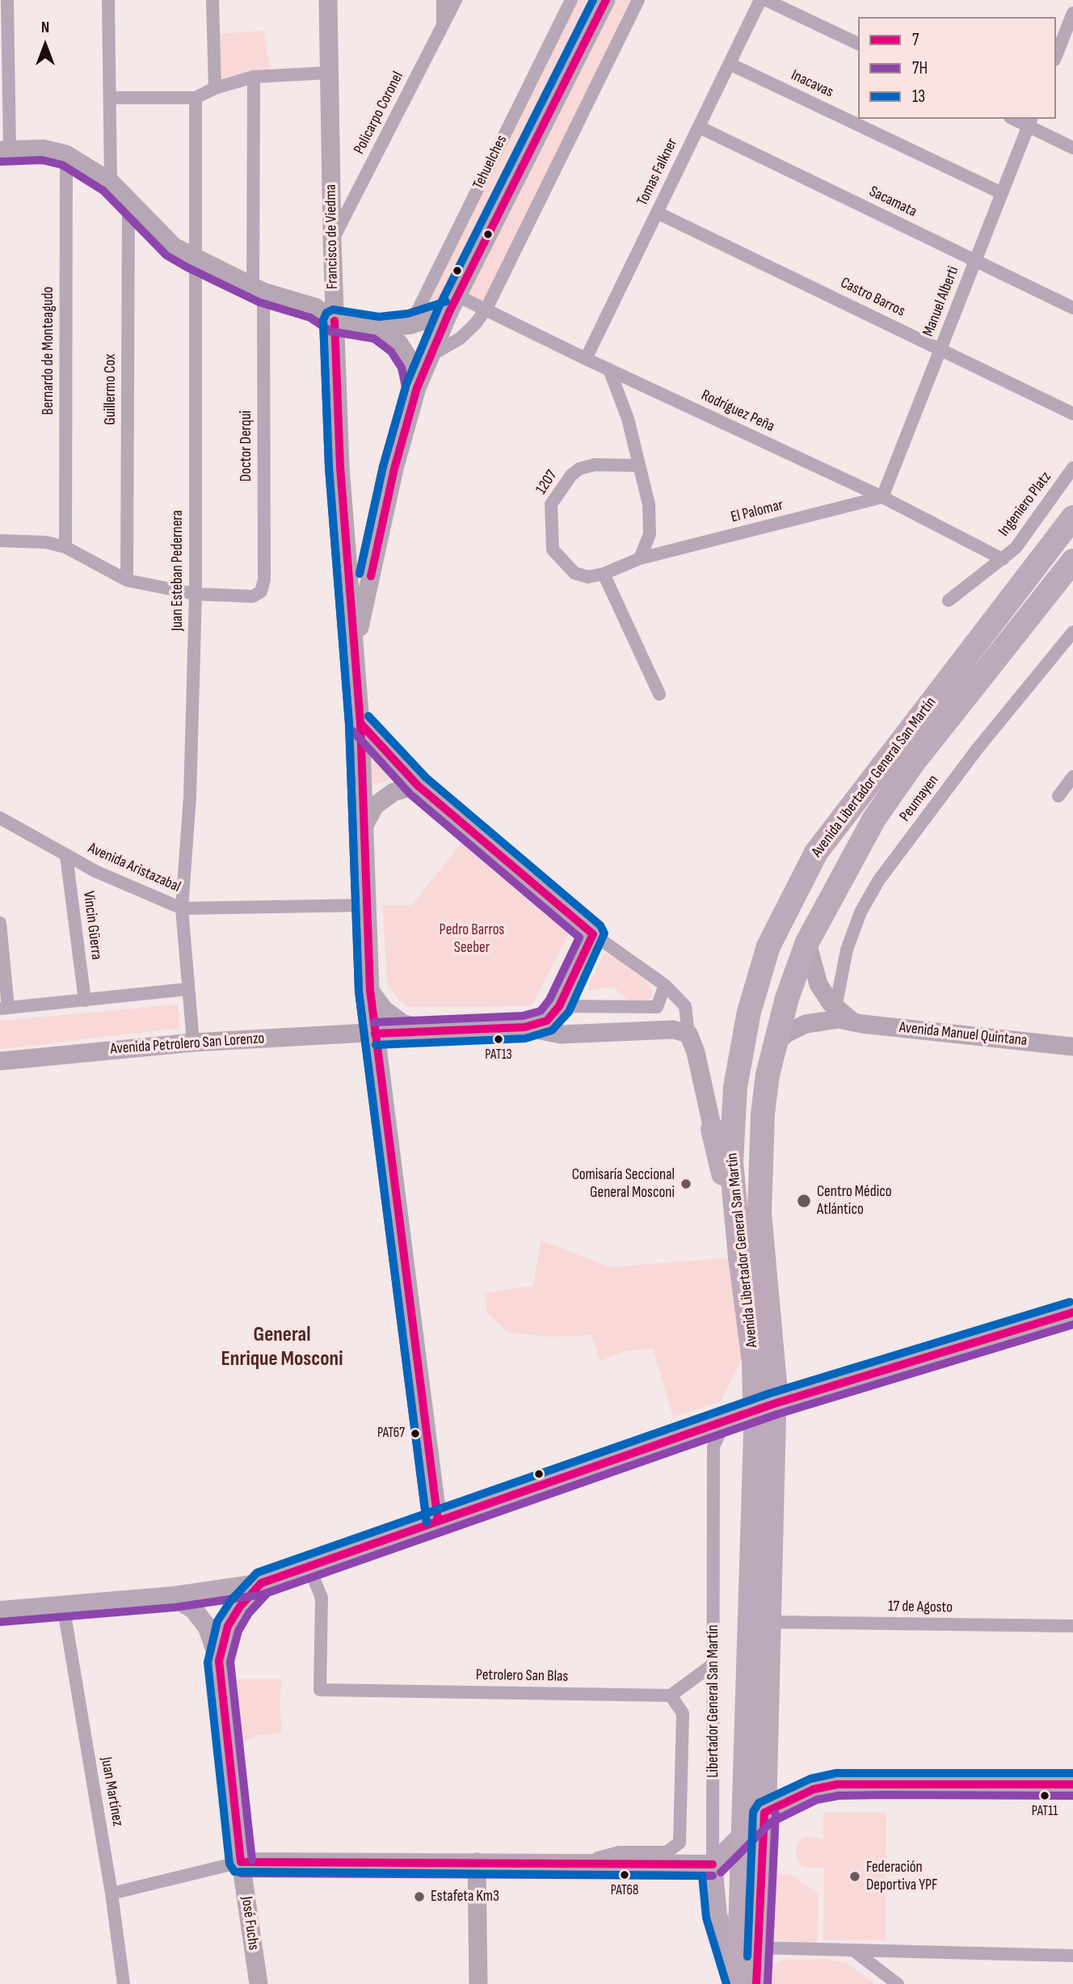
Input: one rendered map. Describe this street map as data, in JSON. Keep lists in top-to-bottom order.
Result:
{
  "streets": {
    "highway": ["Avenida Libertador General San Martín"],
    "main road": [
      "Francisco de Viedma",
      "Avenida Manuel Quintana",
      "Avenida Petrolero San Lorenzo",
      "Libertador General San Martín",
      "José Fuchs"
    ],
    "street": [
      "Inacavas",
      "Policarpo Coronel",
      "Tehuelches",
      "Tomas Falkner",
      "Sacamata",
      "Castro Barros",
      "Manuel Alberti",
      "Bernardo de Monteagudo",
      "Guillermo Cox",
      "Rodríguez Peña",
      "Doctor Derqui",
      "1207",
      "Ingeniero Platz",
      "El Palomar",
      "Juan Esteban Pedernera",
      "Peumayen",
      "Avenida Aristazabal",
      "Vincin Güerra",
      "17 de Agosto",
      "Petrolero San Blas",
      "Juan Martínez"
    ]
  },
  "crossings": [
    ["Inacavas", "Tomas Falkner"],
    ["Inacavas", "Manuel Alberti"],
    ["Policarpo Coronel", "Francisco de Viedma"],
    ["Tomas Falkner", "Sacamata"],
    ["Tomas Falkner", "Castro Barros"],
    ["Tomas Falkner", "Rodríguez Peña"],
    ["Sacamata", "Manuel Alberti"],
    ["Francisco de Viedma", "Avenida Aristazabal"],
    ["Francisco de Viedma", "Avenida Petrolero San Lorenzo"],
    ["Castro Barros", "Manuel Alberti"],
    ["Manuel Alberti", "Rodríguez Peña"],
    ["Manuel Alberti", "El Palomar"],
    ["Rodríguez Peña", "Ingeniero Platz"],
    ["Rodríguez Peña", "El Palomar"],
    ["Doctor Derqui", "Juan Esteban Pedernera"],
    ["1207", "El Palomar"],
    ["Juan Esteban Pedernera", "Avenida Aristazabal"],
    ["Juan Esteban Pedernera", "Avenida Petrolero San Lorenzo"],
    ["Avenida Libertador General San Martín", "Avenida Manuel Quintana"],
    ["Avenida Libertador General San Martín", "17 de Agosto"],
    ["Avenida Libertador General San Martín", "Libertador General San Martín"],
    ["Avenida Aristazabal", "Vincin Güerra"]
  ],
  "districts": ["General Enrique Mosconi"],
  "parks": ["Pedro Barros Seeber"],
  "places": [
    "PAT13",
    "Comisaría Seccional General Mosconi",
    "Centro Médico Atlántico",
    "PAT67",
    "PAT11",
    "PAT68",
    "Federación Deportiva YPF",
    "Estafeta Km3"
  ],
  "lines": ["transit line 7", "transit line 13", "transit line 7H"],
  "legend": ["7", "7H", "13"],
  "north": "top"
}
